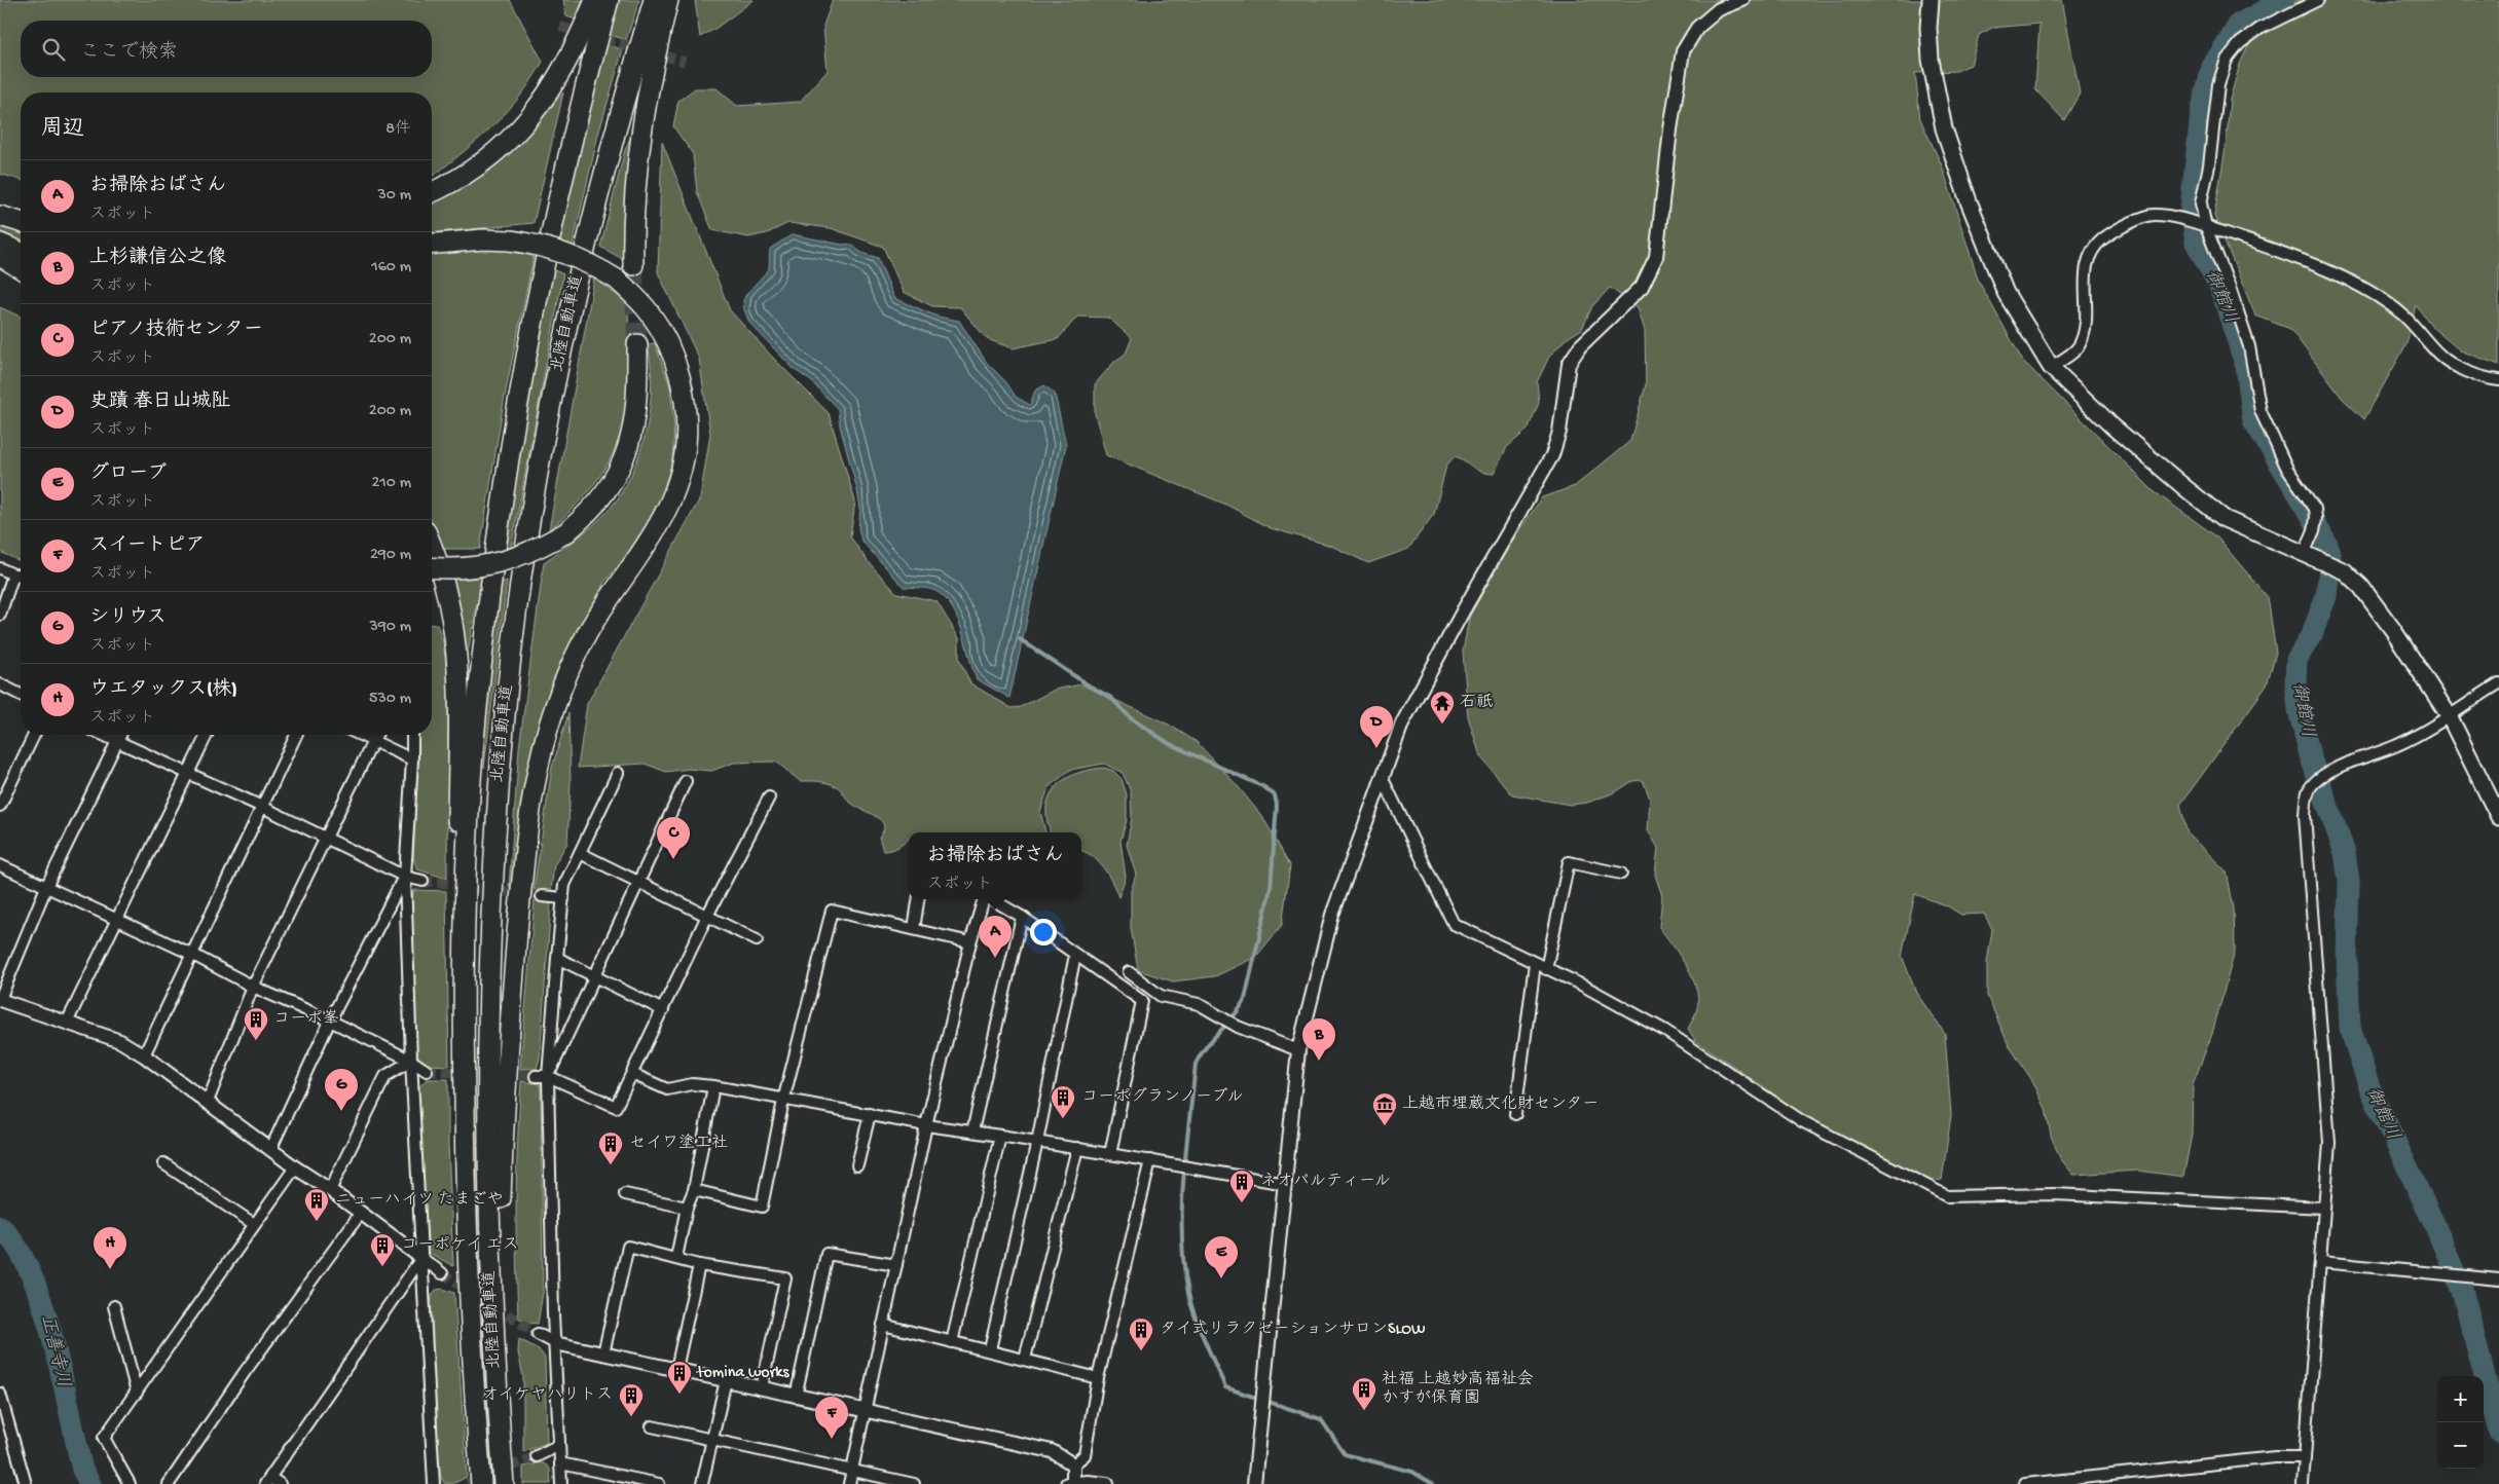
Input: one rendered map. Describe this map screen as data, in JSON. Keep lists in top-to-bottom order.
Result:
{
  "streets": {
    "highway": ["北陸自動車道"]
  },
  "water": ["御館川", "正善寺川"],
  "places": {
    "temple": ["石祇"],
    "building": [
      "コーポ峯",
      "コーポグランノーブル",
      "セイワ塗工社",
      "ネオパルティール",
      "ニューハイツ たまごや",
      "コーポケイ エス",
      "タイ式リラクゼーションサロンSLOW",
      "tomina works",
      "社福 上越妙高福祉会 かすが保育園",
      "オイケヤハリトス"
    ],
    "museum": ["上越市埋蔵文化財センター"]
  },
  "page": {
    "search": "ここで検索",
    "heading": ["周辺", "8件"],
    "list": [
      {
        "mark": "A",
        "name": "お掃除おばさん",
        "note": "スポット",
        "value": "30 m"
      },
      {
        "mark": "B",
        "name": "上杉謙信公之像",
        "note": "スポット",
        "value": "160 m"
      },
      {
        "mark": "C",
        "name": "ピアノ技術センター",
        "note": "スポット",
        "value": "200 m"
      },
      {
        "mark": "D",
        "name": "史蹟 春日山城阯",
        "note": "スポット",
        "value": "200 m"
      },
      {
        "mark": "E",
        "name": "グローブ",
        "note": "スポット",
        "value": "210 m"
      },
      {
        "mark": "F",
        "name": "スイートピア",
        "note": "スポット",
        "value": "290 m"
      },
      {
        "mark": "G",
        "name": "シリウス",
        "note": "スポット",
        "value": "390 m"
      },
      {
        "mark": "H",
        "name": "ウエタックス(株)",
        "note": "スポット",
        "value": "530 m"
      }
    ],
    "pins": [
      "D",
      "C",
      "A",
      "B",
      "G",
      "H",
      "E",
      "F"
    ],
    "popup": ["お掃除おばさん", "スポット"],
    "map_buttons": ["+", "−"]
  }
}
